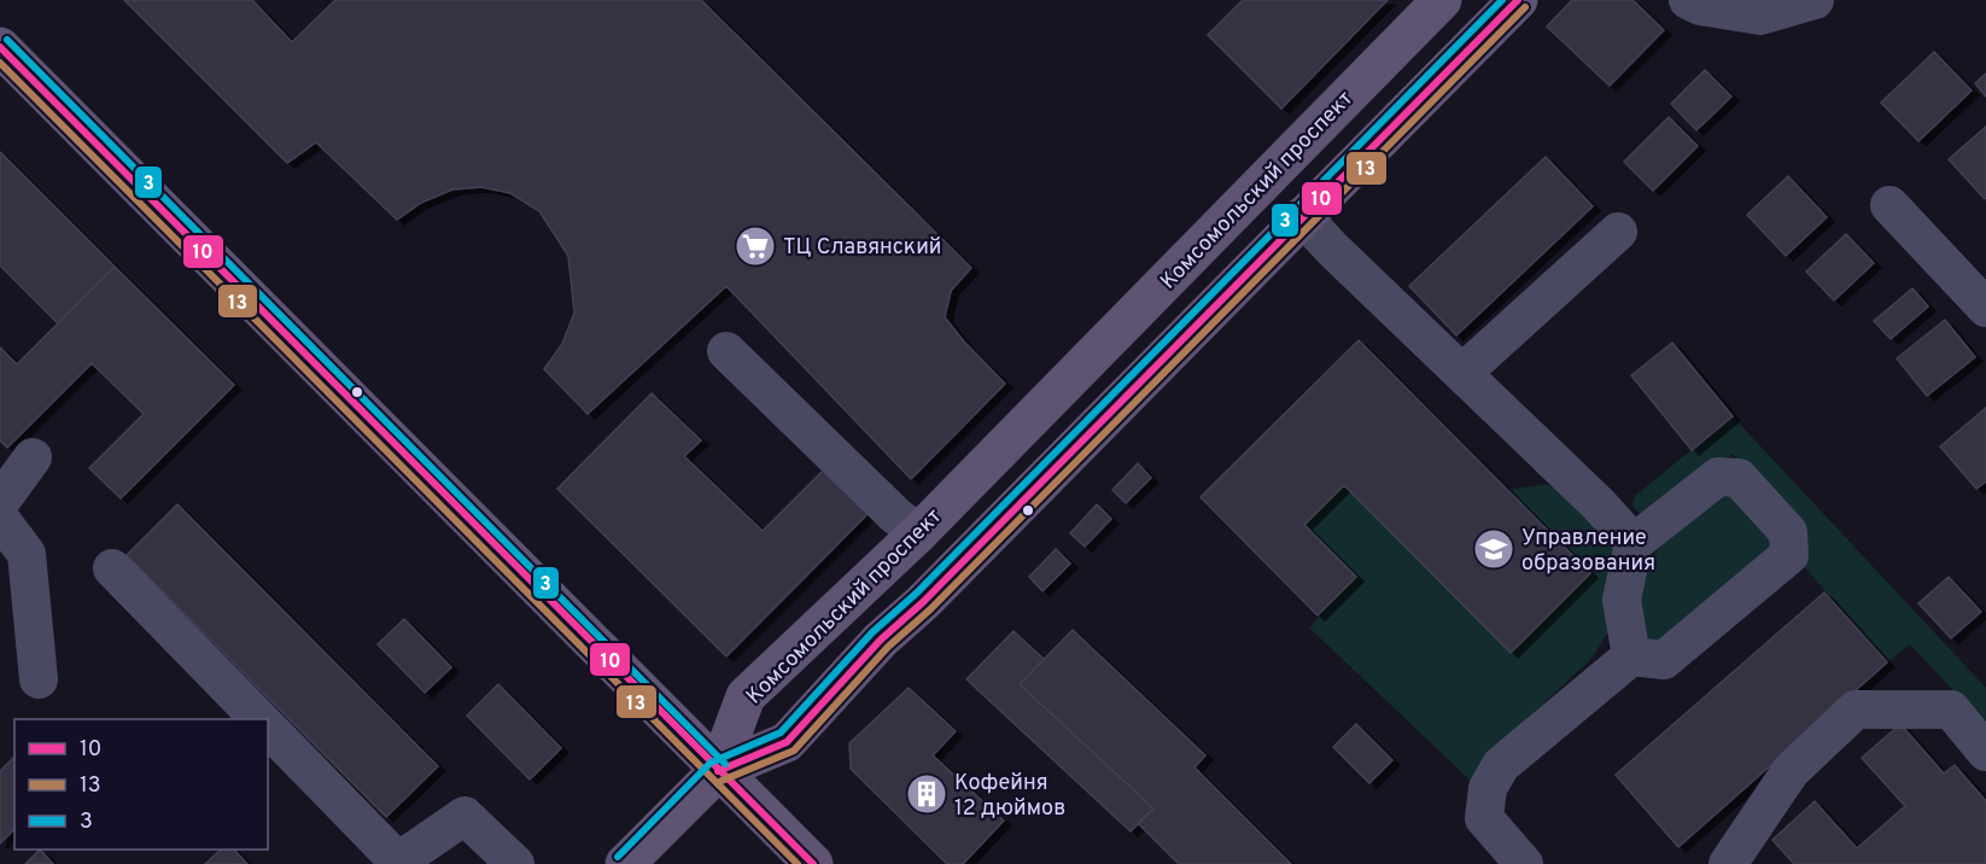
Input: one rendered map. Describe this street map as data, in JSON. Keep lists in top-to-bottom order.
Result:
{
  "streets": {
    "main road": ["Комсомольский проспект"]
  },
  "places": {
    "supermarket": ["ТЦ Славянский"],
    "school or university": ["Управление образования"],
    "building": ["Кофейня 12 дюймов"]
  },
  "lines": ["transit line 10", "transit line 3", "transit line 13"],
  "legend": ["10", "13", "3"]
}
